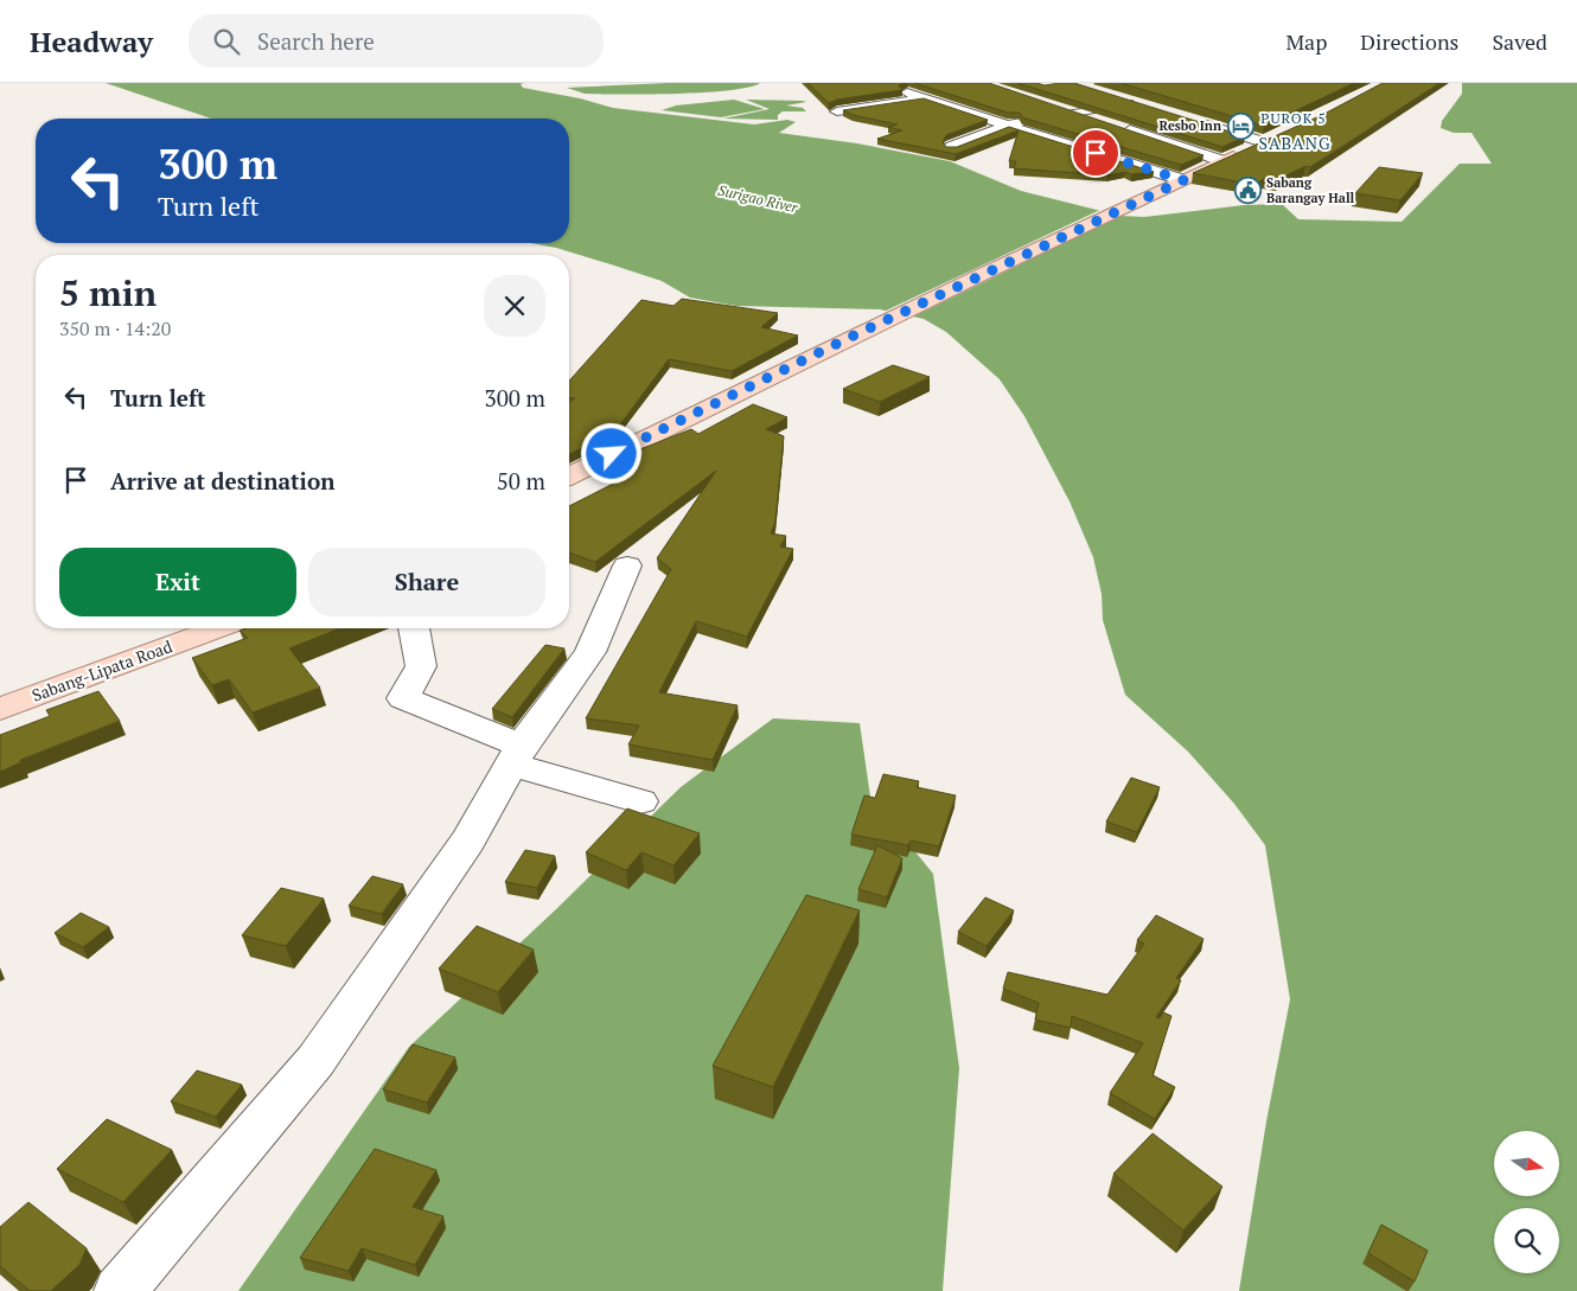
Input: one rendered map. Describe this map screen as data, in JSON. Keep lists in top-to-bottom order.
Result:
{
  "streets": {
    "main road": ["Sabang-Lipata Road"]
  },
  "districts": ["PUROK 5", "SABANG"],
  "water": ["Surigao River"],
  "places": {
    "hotel": ["Resbo Inn"],
    "public building": ["Sabang Barangay Hall"]
  },
  "north": "right",
  "page": {
    "header": "Headway",
    "search": "Search here",
    "nav": ["Map", "Directions", "Saved"],
    "turn": ["300 m", "Turn left"],
    "heading": ["5 min", "350 m · 14:20"],
    "list": [
      {
        "name": "Turn left",
        "value": "300 m"
      },
      {
        "name": "Arrive at destination",
        "value": "50 m"
      }
    ],
    "buttons": ["Exit", "Share"]
  }
}
